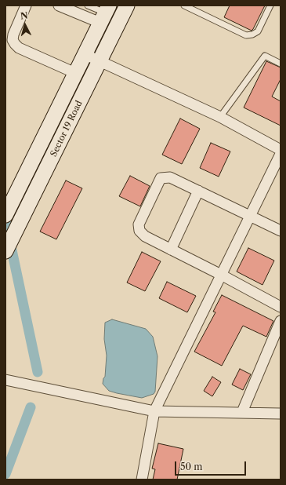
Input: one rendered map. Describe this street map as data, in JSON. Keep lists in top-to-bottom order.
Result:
{
  "streets": {
    "street": ["Sector 19 Road"]
  },
  "scale_bar": "50 m",
  "north": "top"
}
